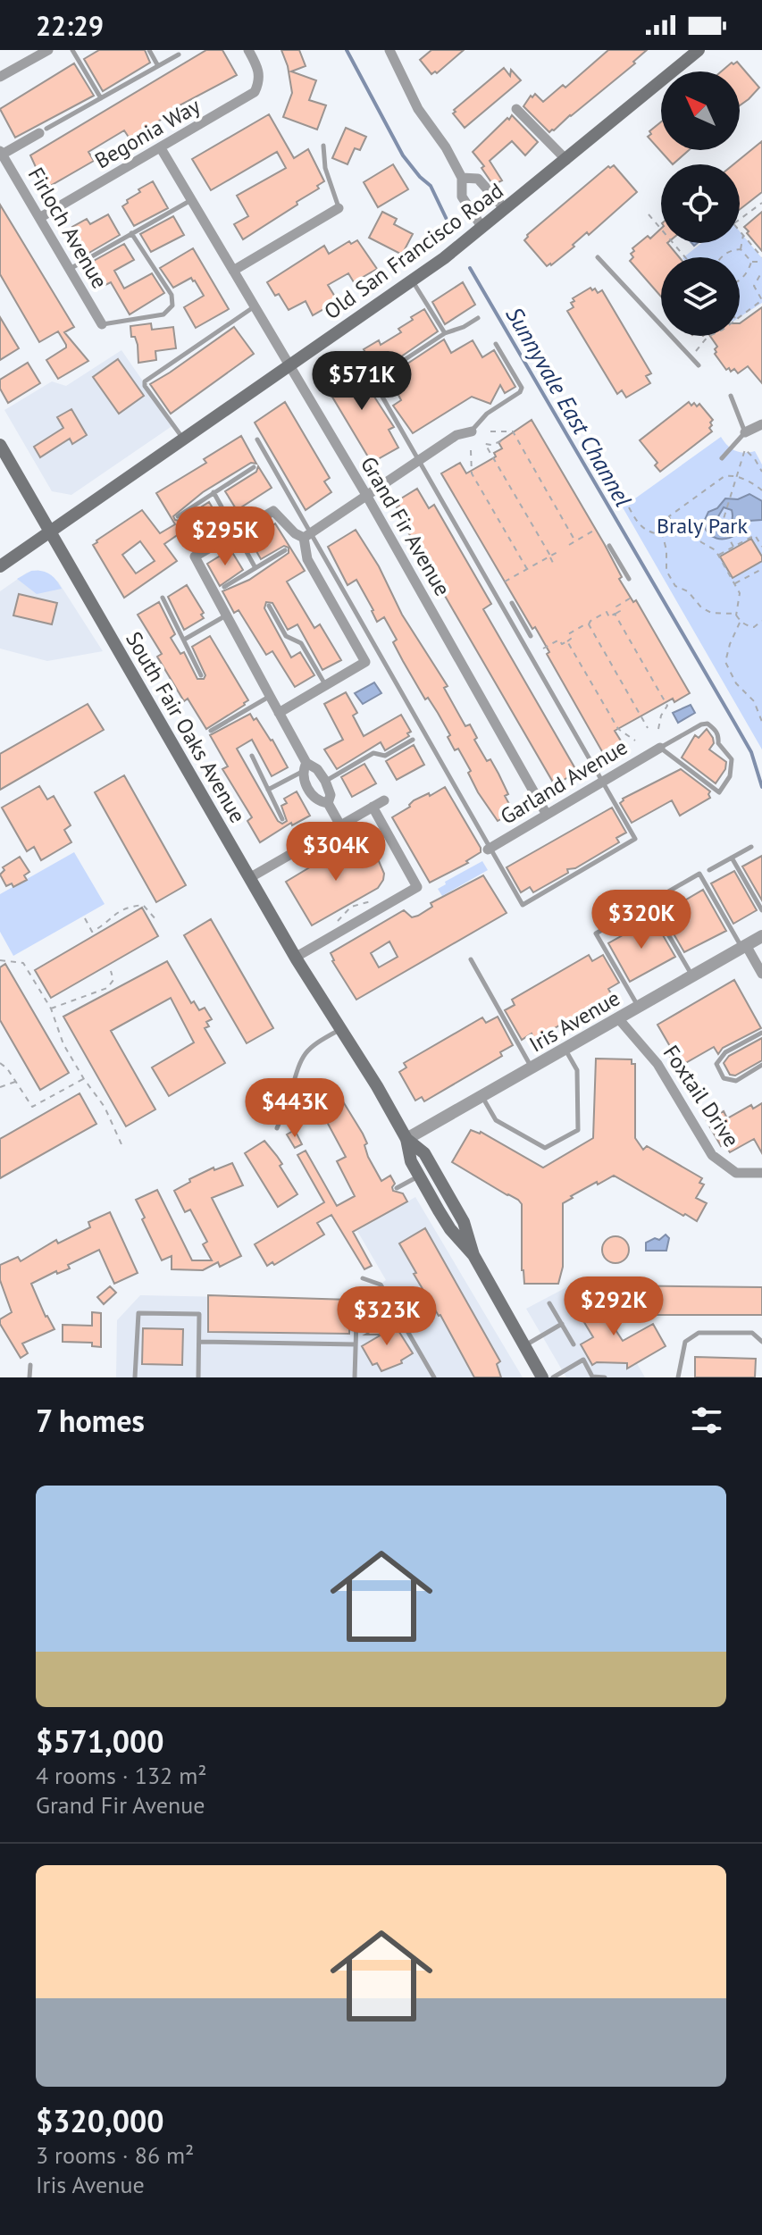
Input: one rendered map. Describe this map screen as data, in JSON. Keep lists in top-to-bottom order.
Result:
{
  "streets": {
    "main road": ["Old San Francisco Road", "South Fair Oaks Avenue"],
    "street": [
      "Begonia Way",
      "Firloch Avenue",
      "Grand Fir Avenue",
      "Garland Avenue",
      "Iris Avenue",
      "Foxtail Drive"
    ]
  },
  "crossings": [
    ["Begonia Way", "Firloch Avenue"],
    ["Begonia Way", "Grand Fir Avenue"],
    ["Old San Francisco Road", "Grand Fir Avenue"],
    ["Old San Francisco Road", "South Fair Oaks Avenue"],
    ["Grand Fir Avenue", "Garland Avenue"],
    ["South Fair Oaks Avenue", "Iris Avenue"],
    ["Iris Avenue", "Foxtail Drive"]
  ],
  "water": ["Sunnyvale East Channel"],
  "parks": ["Braly Park"],
  "north": "top left",
  "page": {
    "status": "22:29",
    "price": [
      "$571K",
      "$295K",
      "$304K",
      "$320K",
      "$443K",
      "$292K",
      "$323K"
    ],
    "heading": "7 homes",
    "list": [
      {
        "name": "$571,000",
        "note": "4 rooms · 132 m² · Grand Fir Avenue"
      },
      {
        "name": "$320,000",
        "note": "3 rooms · 86 m² · Iris Avenue"
      }
    ]
  }
}
